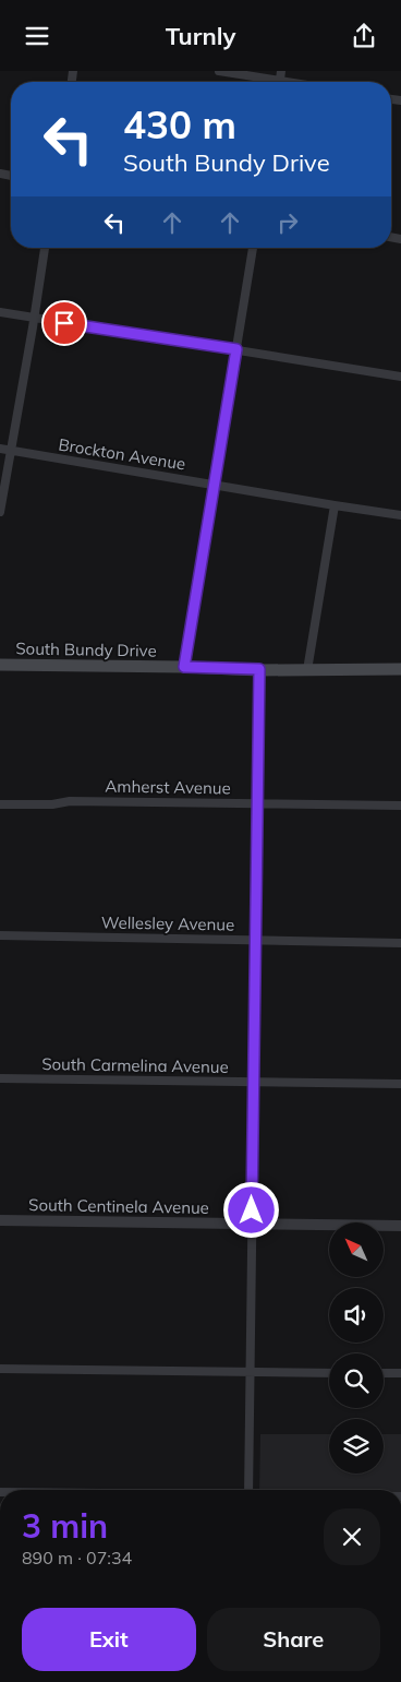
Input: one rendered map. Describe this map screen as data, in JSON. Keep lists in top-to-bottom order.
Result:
{
  "streets": {
    "main road": ["South Bundy Drive"],
    "street": [
      "Brockton Avenue",
      "Amherst Avenue",
      "Wellesley Avenue",
      "South Carmelina Avenue",
      "South Centinela Avenue"
    ]
  },
  "north": "top left",
  "page": {
    "header": "Turnly",
    "turn": ["430 m", "South Bundy Drive"],
    "heading": ["3 min", "890 m · 07:34"],
    "buttons": ["Exit", "Share"]
  }
}
